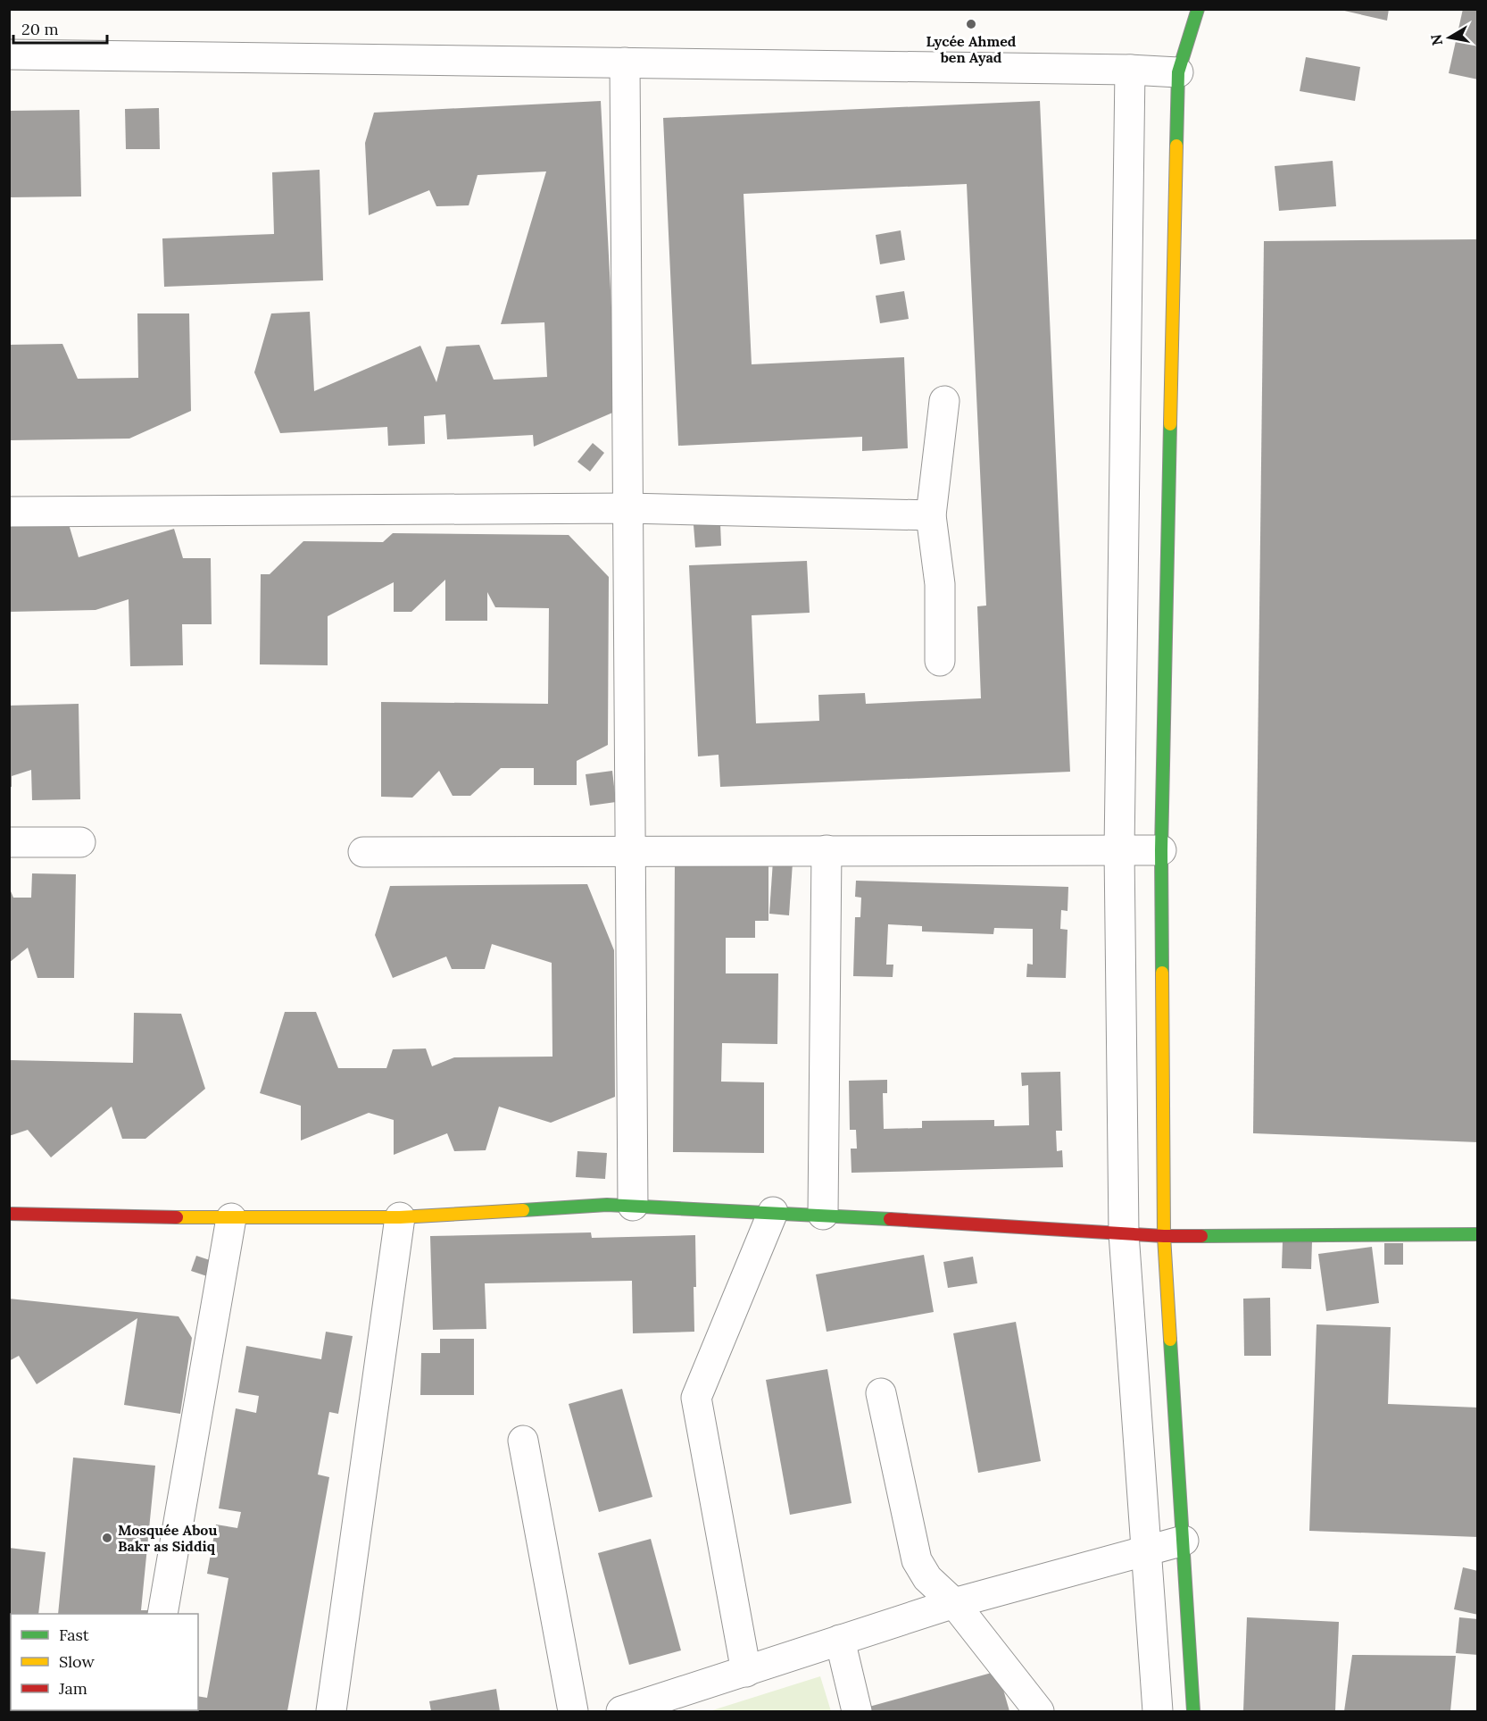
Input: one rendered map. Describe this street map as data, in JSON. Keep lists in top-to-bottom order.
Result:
{
  "places": ["Lycée Ahmed ben Ayad", "Mosquée Abou Bakr as Siddiq"],
  "legend": ["Fast", "Slow", "Jam"],
  "scale_bar": "20 m",
  "north": "left"
}
